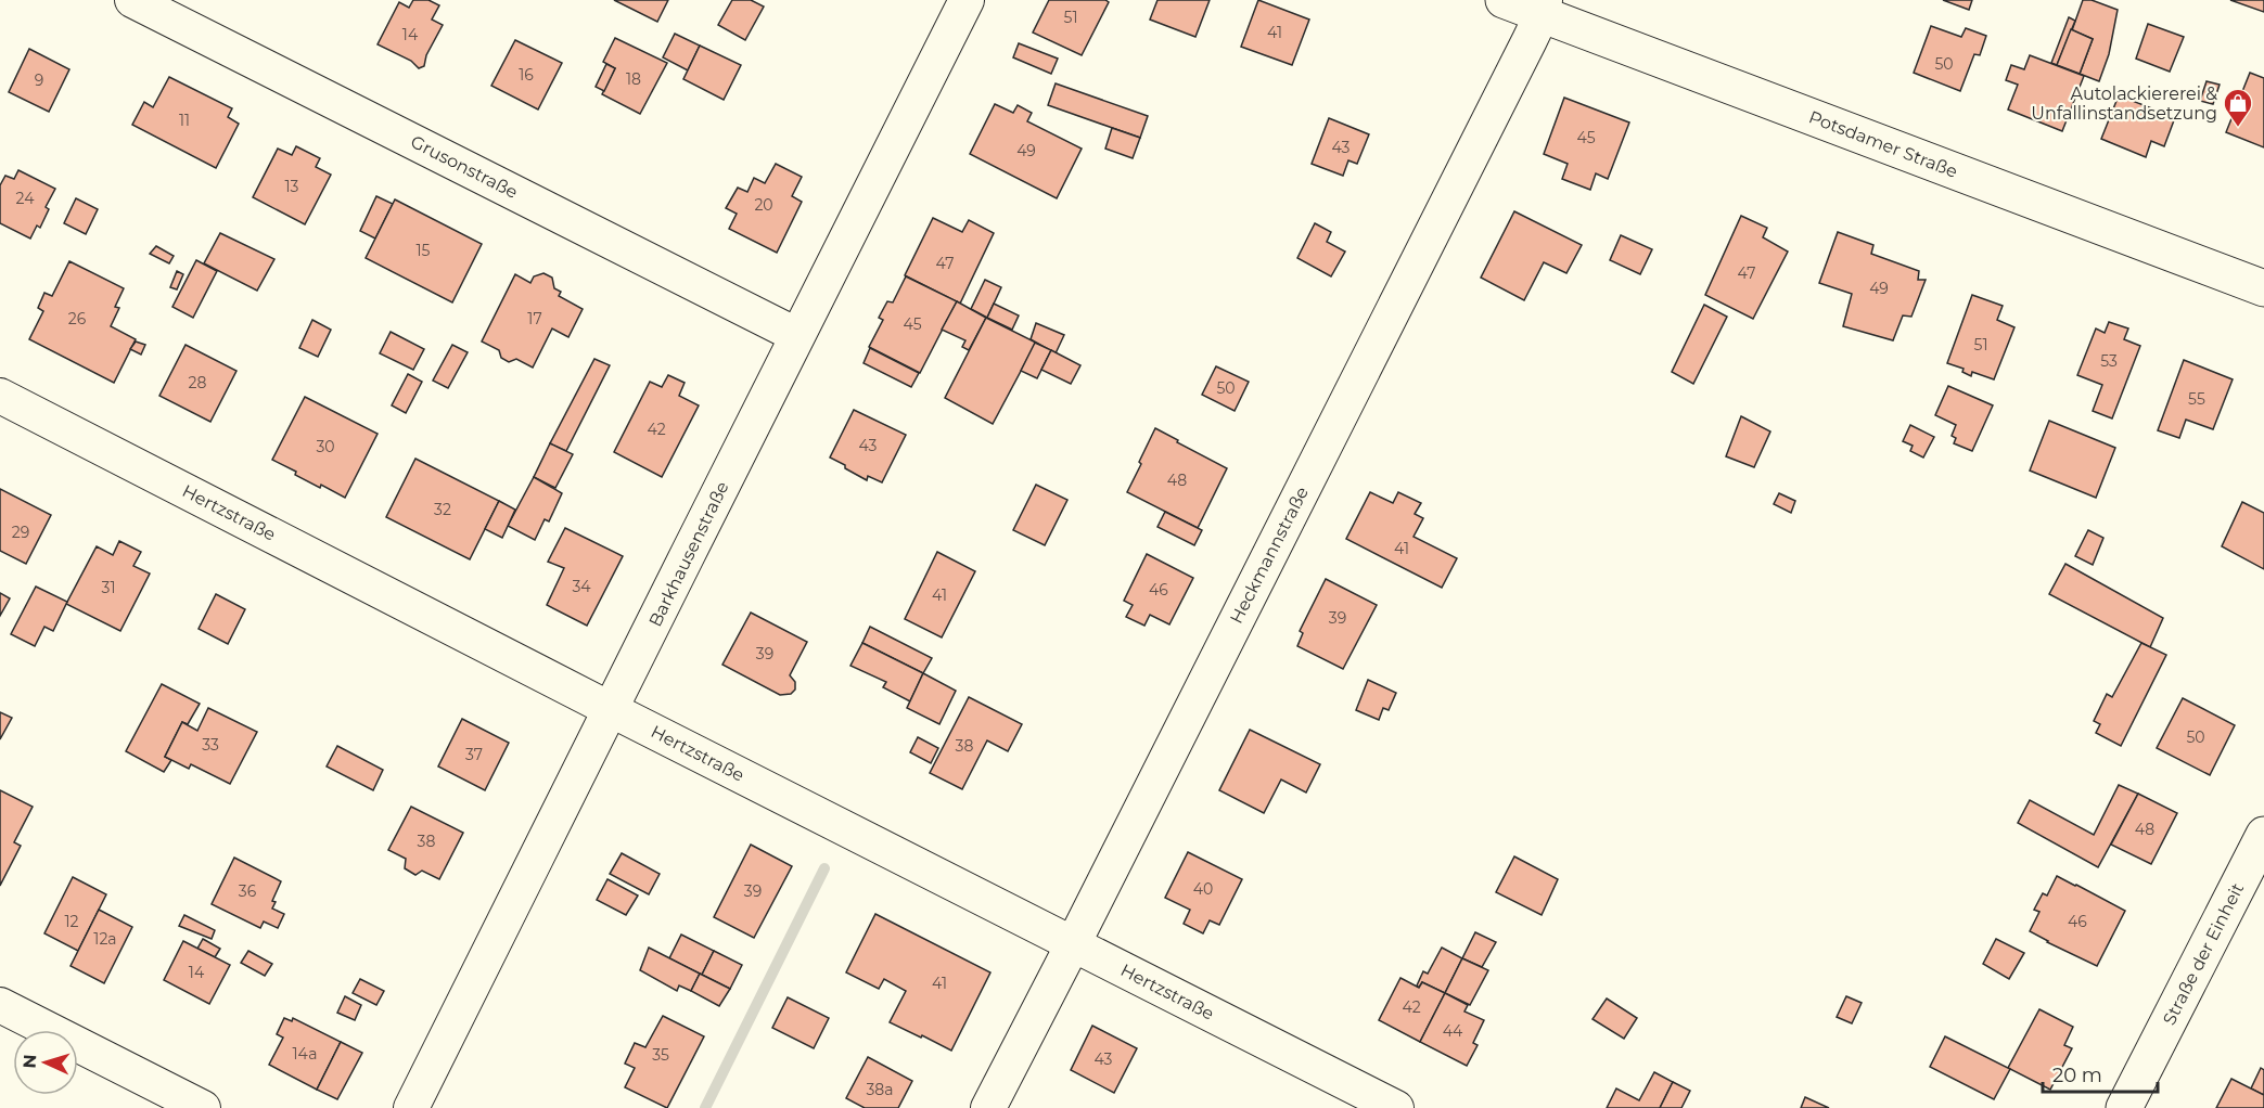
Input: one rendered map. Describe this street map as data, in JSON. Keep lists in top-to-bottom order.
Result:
{
  "streets": {
    "street": [
      "Potsdamer Straße",
      "Grusonstraße",
      "Hertzstraße",
      "Barkhausenstraße",
      "Heckmannstraße",
      "Straße der Einheit"
    ]
  },
  "crossings": [
    ["Potsdamer Straße", "Heckmannstraße"],
    ["Grusonstraße", "Barkhausenstraße"],
    ["Hertzstraße", "Barkhausenstraße"],
    ["Hertzstraße", "Heckmannstraße"]
  ],
  "places": {
    "shop": ["Autolackiererei & Unfallinstandsetzung"]
  },
  "house_numbers": [
    "51",
    "41",
    "14",
    "50",
    "16",
    "18",
    "9",
    "11",
    "45",
    "43",
    "49",
    "13",
    "24",
    "20",
    "15",
    "47",
    "47",
    "49",
    "26",
    "17",
    "45",
    "51",
    "53",
    "28",
    "50",
    "55",
    "42",
    "43",
    "30",
    "48",
    "32",
    "29",
    "41",
    "34",
    "31",
    "46",
    "41",
    "39",
    "39",
    "50",
    "33",
    "38",
    "37",
    "48",
    "38",
    "40",
    "36",
    "39",
    "12",
    "46",
    "12a",
    "14",
    "41",
    "42",
    "44",
    "14a",
    "35",
    "43",
    "38a"
  ],
  "scale_bar": "20 m",
  "north": "left"
}
